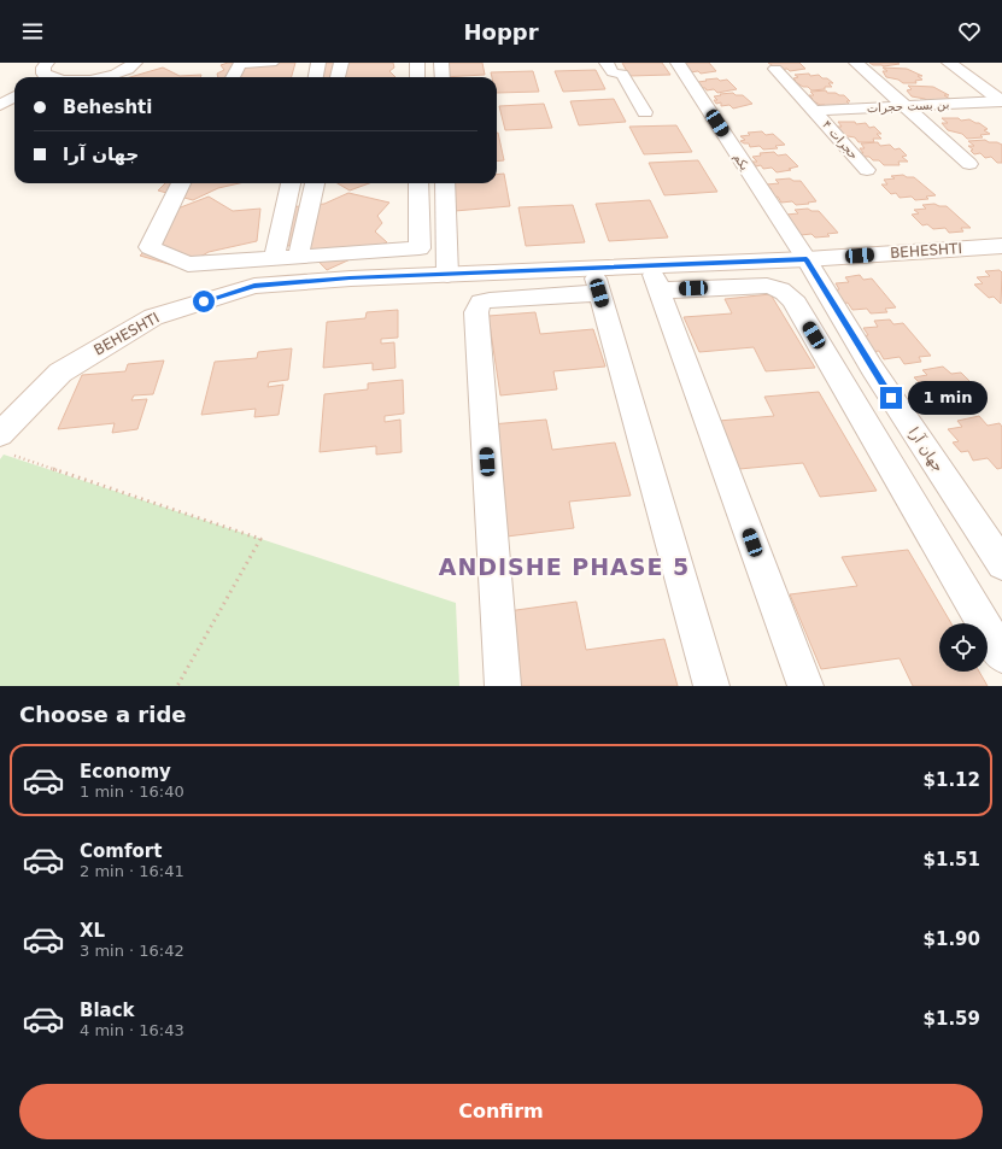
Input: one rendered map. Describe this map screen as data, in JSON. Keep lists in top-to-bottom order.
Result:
{
  "streets": {
    "street": [
      "بن بست حجرات",
      "حجرات ۴",
      "یکم",
      "BEHESHTI",
      "جهان آرا"
    ]
  },
  "crossings": [
    ["بن بست حجرات", "حجرات ۴"],
    ["یکم", "BEHESHTI"],
    ["یکم", "جهان آرا"],
    ["BEHESHTI", "جهان آرا"]
  ],
  "districts": ["ANDISHE PHASE 5"],
  "page": {
    "header": "Hoppr",
    "banner": ["Beheshti", "جهان آرا"],
    "bubble": "1 min",
    "heading": "Choose a ride",
    "list": [
      {
        "name": "Economy",
        "note": "1 min · 16:40",
        "value": "$1.12"
      },
      {
        "name": "Comfort",
        "note": "2 min · 16:41",
        "value": "$1.51"
      },
      {
        "name": "XL",
        "note": "3 min · 16:42",
        "value": "$1.90"
      },
      {
        "name": "Black",
        "note": "4 min · 16:43",
        "value": "$1.59"
      }
    ],
    "buttons": "Confirm"
  }
}
